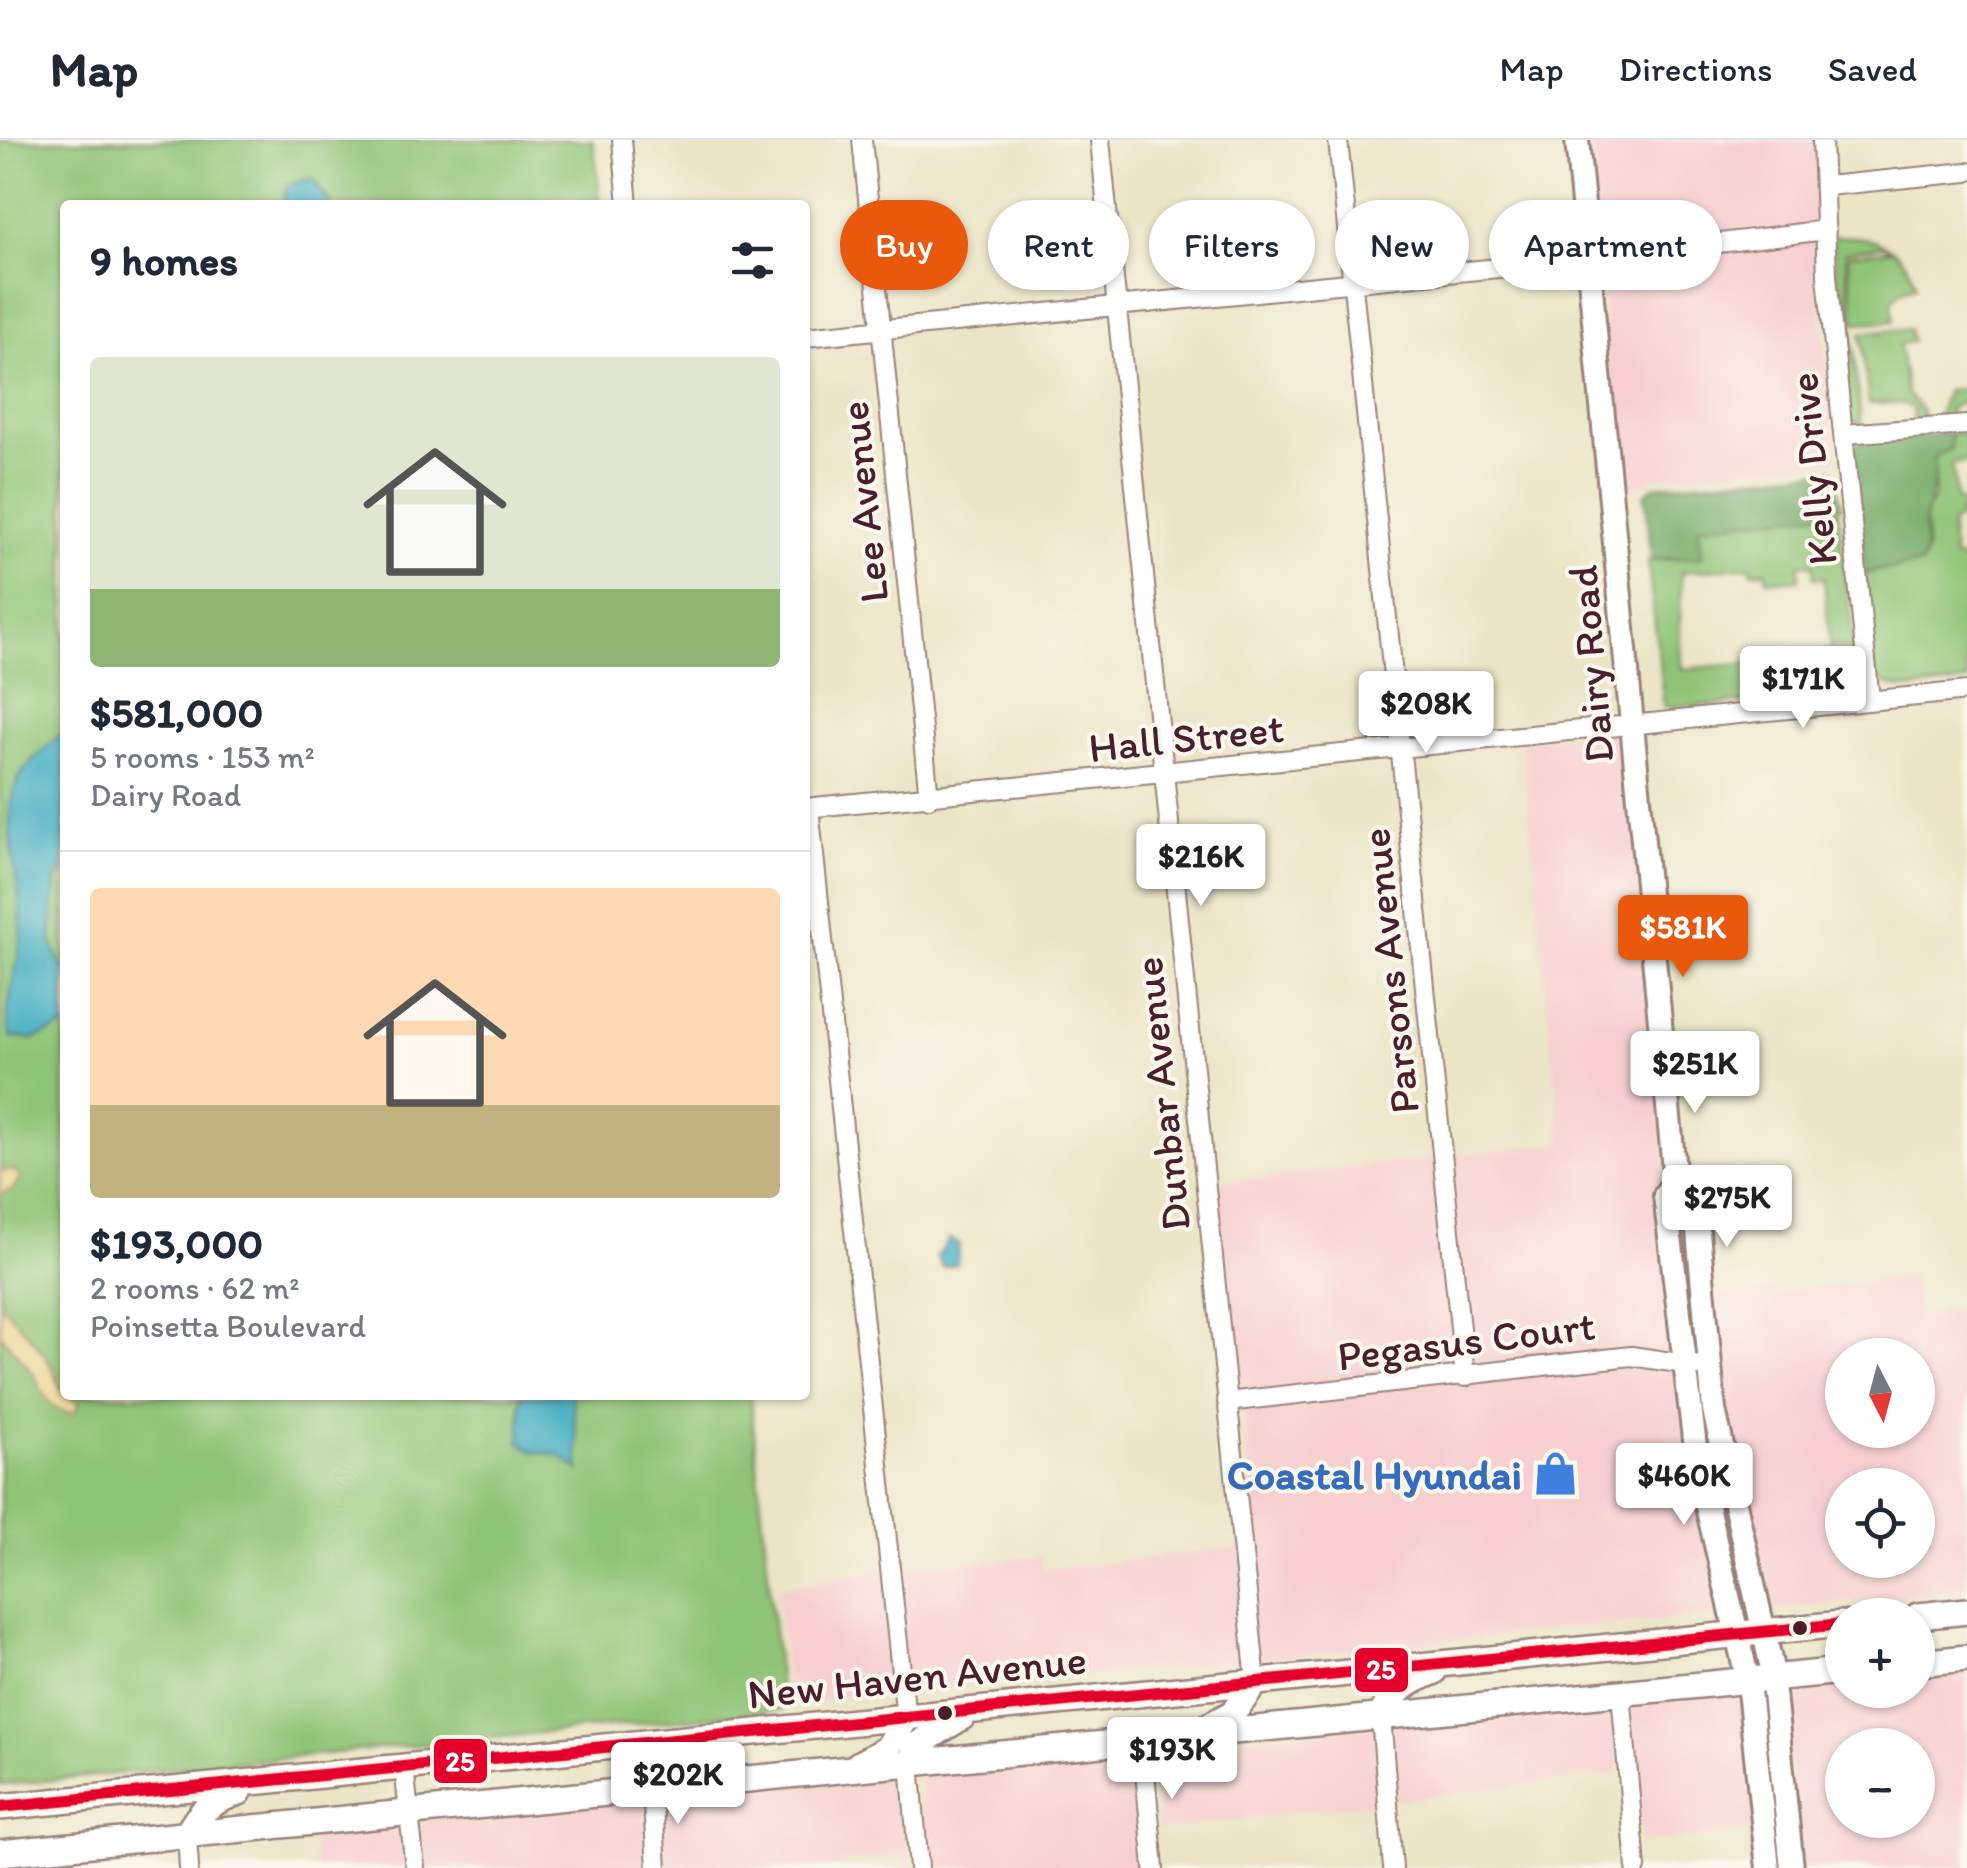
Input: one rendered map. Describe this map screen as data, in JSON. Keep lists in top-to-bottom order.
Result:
{
  "streets": {
    "main road": ["New Haven Avenue"],
    "street": [
      "Kelly Drive",
      "Lee Avenue",
      "Dairy Road",
      "Hall Street",
      "Parsons Avenue",
      "Dunbar Avenue",
      "Pegasus Court"
    ]
  },
  "crossings": [
    ["Kelly Drive", "Hall Street"],
    ["Lee Avenue", "Hall Street"],
    ["Dairy Road", "Hall Street"],
    ["Dairy Road", "Pegasus Court"],
    ["Dairy Road", "New Haven Avenue"],
    ["Hall Street", "Parsons Avenue"],
    ["Hall Street", "Dunbar Avenue"],
    ["Parsons Avenue", "Pegasus Court"],
    ["Dunbar Avenue", "Pegasus Court"],
    ["Dunbar Avenue", "New Haven Avenue"]
  ],
  "places": {
    "shop": ["Coastal Hyundai"]
  },
  "lines": ["transit line 25"],
  "north": "bottom",
  "page": {
    "header": "Map",
    "nav": ["Map", "Directions", "Saved"],
    "chip": [
      "Buy",
      "Rent",
      "Filters",
      "New",
      "Apartment"
    ],
    "heading": "9 homes",
    "list": [
      {
        "name": "$581,000",
        "note": "5 rooms · 153 m² · Dairy Road"
      },
      {
        "name": "$193,000",
        "note": "2 rooms · 62 m² · Poinsetta Boulevard"
      }
    ],
    "price": [
      "$171K",
      "$208K",
      "$216K",
      "$581K",
      "$251K",
      "$275K",
      "$460K",
      "$193K",
      "$202K"
    ],
    "map_buttons": ["+", "−"]
  }
}
